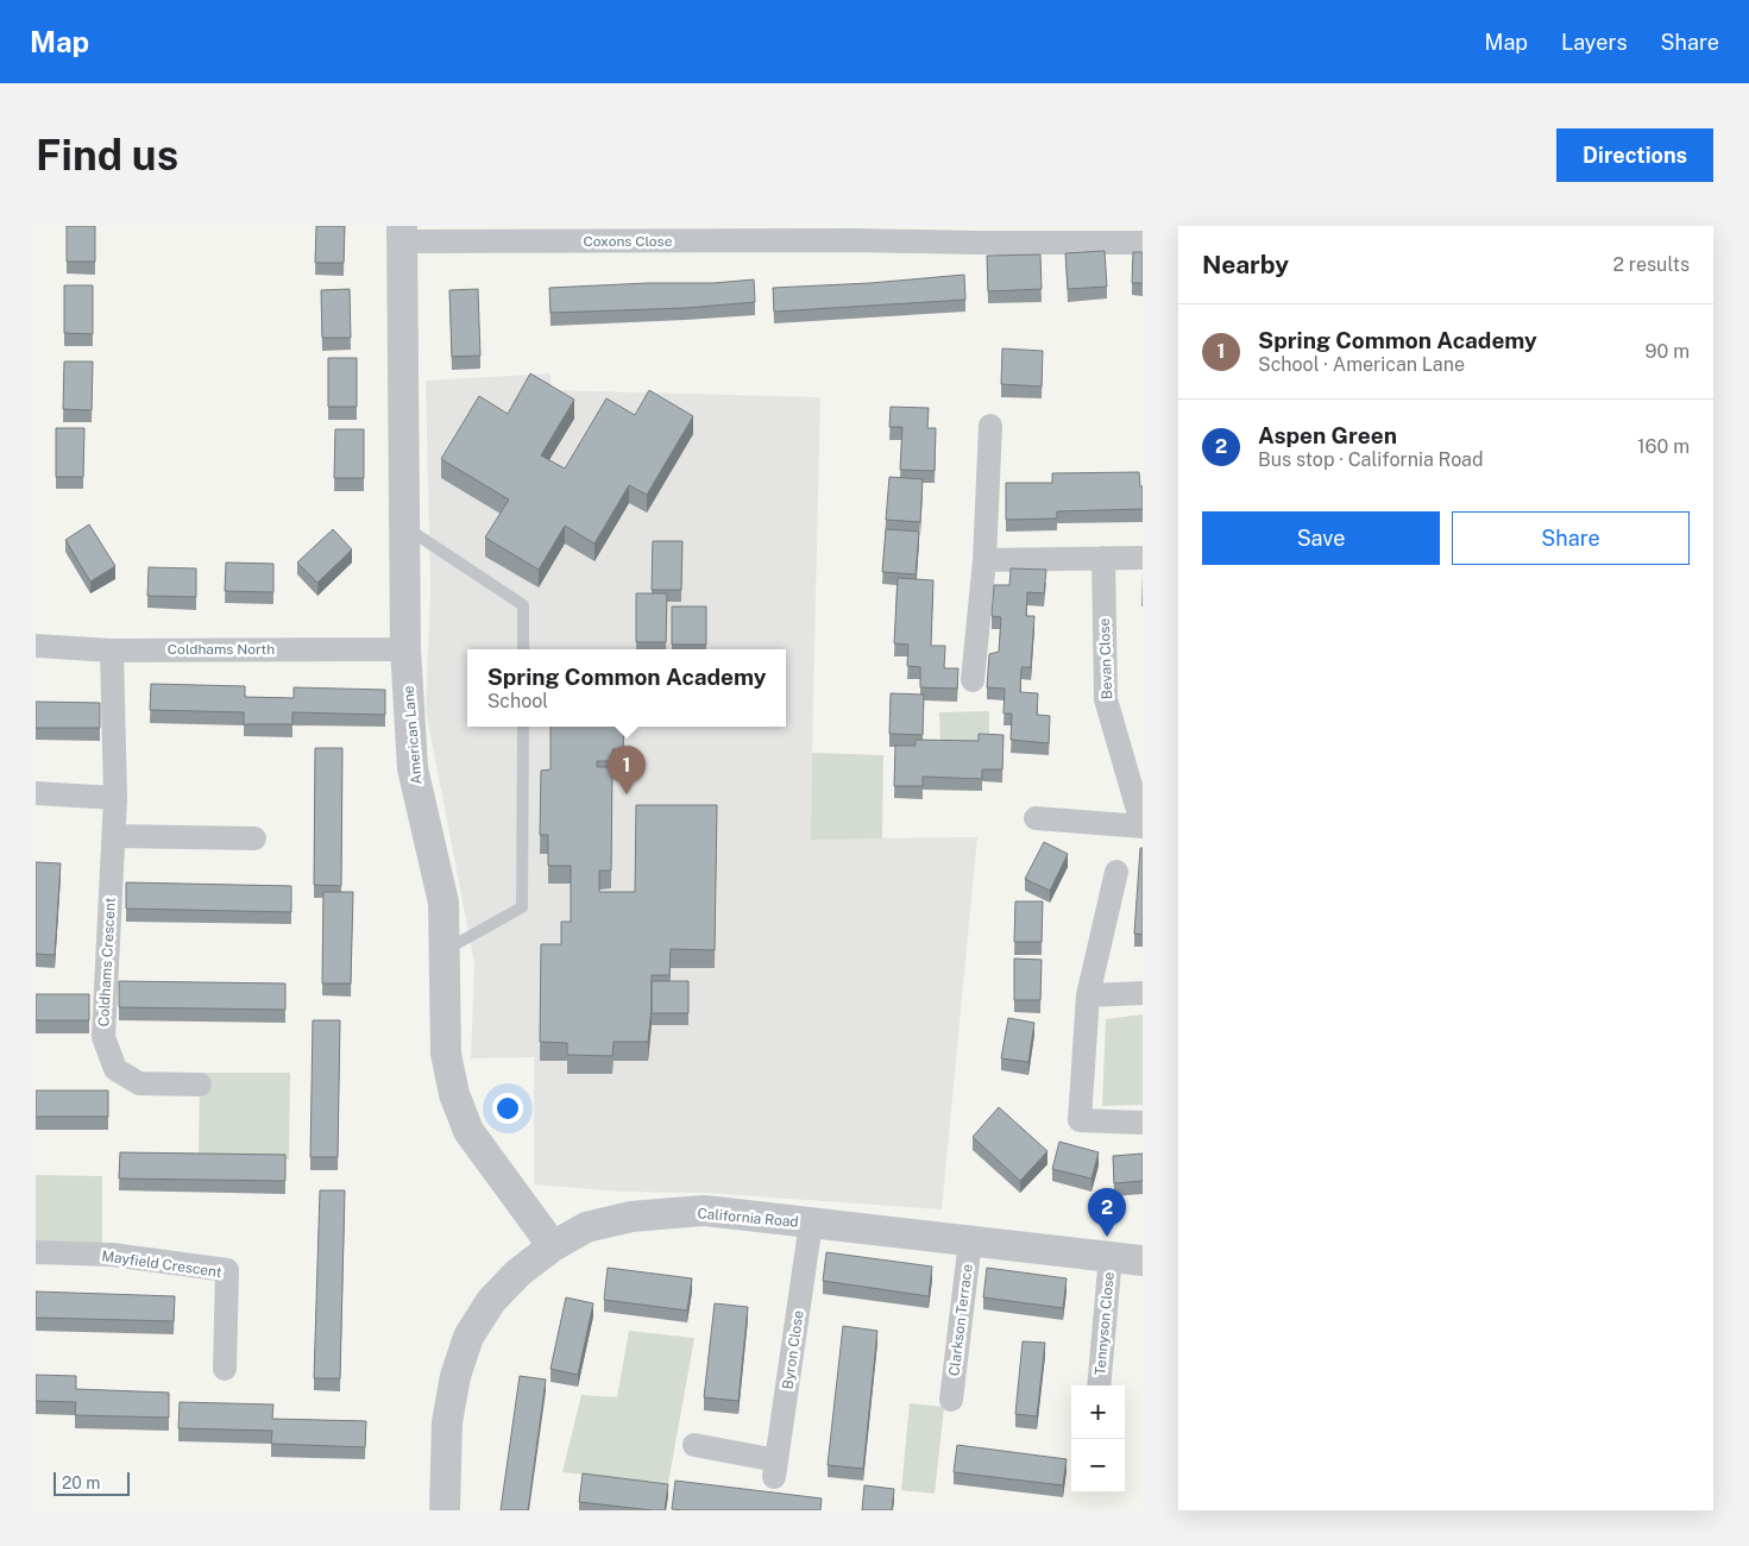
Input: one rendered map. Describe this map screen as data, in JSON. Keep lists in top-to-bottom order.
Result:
{
  "streets": {
    "street": [
      "Coxons Close",
      "Coldhams North",
      "Bevan Close",
      "American Lane",
      "Coldhams Crescent",
      "California Road",
      "Mayfield Crescent",
      "Clarkson Terrace",
      "Tennyson Close",
      "Byron Close"
    ]
  },
  "crossings": [
    ["Coxons Close", "American Lane"],
    ["Coldhams North", "American Lane"],
    ["Coldhams North", "Coldhams Crescent"],
    ["American Lane", "California Road"],
    ["California Road", "Clarkson Terrace"],
    ["California Road", "Tennyson Close"],
    ["California Road", "Byron Close"]
  ],
  "scale_bar": "20 m",
  "page": {
    "header": "Map",
    "nav": ["Map", "Layers", "Share"],
    "buttons": [
      "Directions",
      ["Save", "Share"]
    ],
    "title": "Find us",
    "heading": ["Nearby", "2 results"],
    "list": [
      {
        "mark": "1",
        "name": "Spring Common Academy",
        "note": "School · American Lane",
        "value": "90 m"
      },
      {
        "mark": "2",
        "name": "Aspen Green",
        "note": "Bus stop · California Road",
        "value": "160 m"
      }
    ],
    "popup": ["Spring Common Academy", "School"],
    "pins": ["1", "2"],
    "map_buttons": ["+", "−"],
    "scale": "20 m"
  }
}
